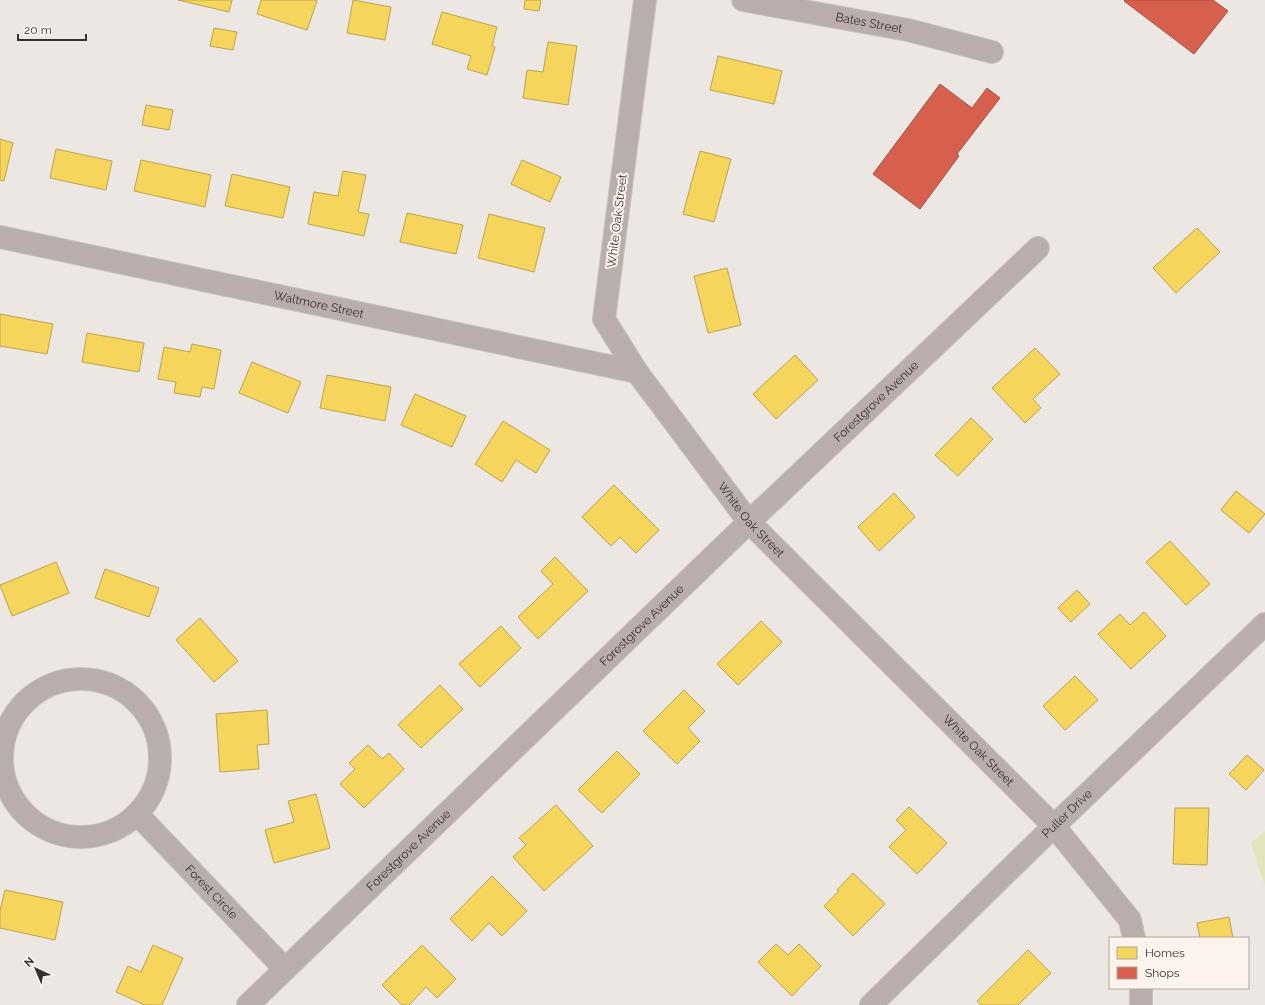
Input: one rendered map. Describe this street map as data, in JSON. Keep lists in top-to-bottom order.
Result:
{
  "streets": {
    "street": [
      "Bates Street",
      "White Oak Street",
      "Waltmore Street",
      "Forestgrove Avenue",
      "Puller Drive",
      "Forest Circle"
    ]
  },
  "crossings": [
    ["White Oak Street", "Waltmore Street"],
    ["White Oak Street", "Forestgrove Avenue"],
    ["White Oak Street", "Puller Drive"],
    ["Forestgrove Avenue", "Forest Circle"]
  ],
  "legend": ["Homes", "Shops"],
  "scale_bar": "20 m",
  "north": "top left"
}
